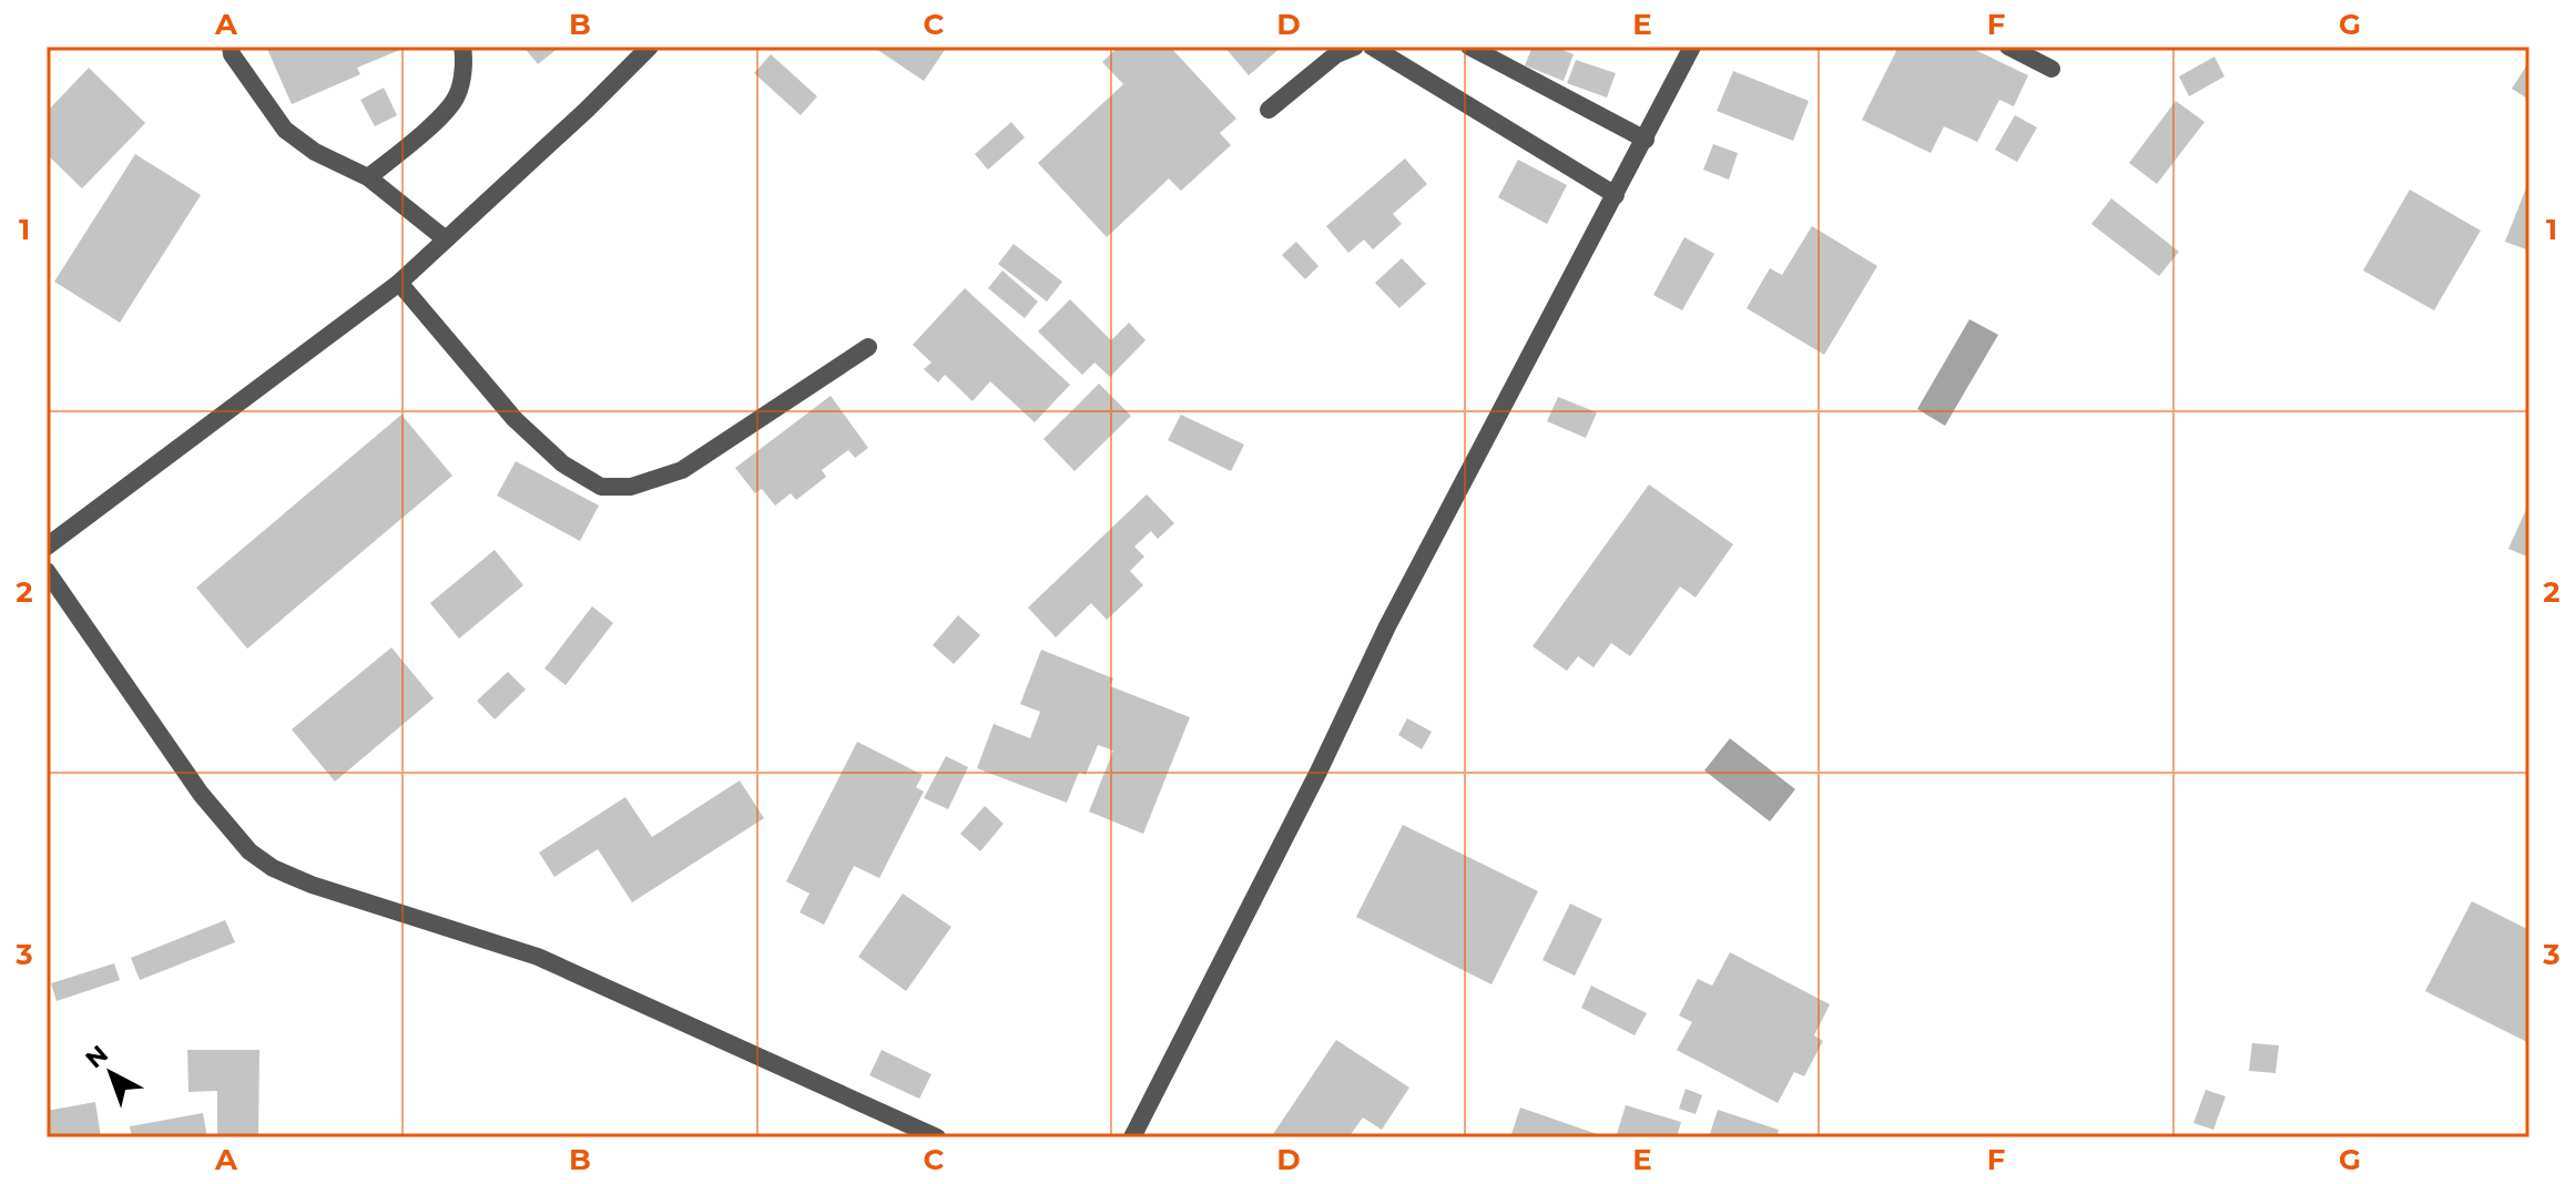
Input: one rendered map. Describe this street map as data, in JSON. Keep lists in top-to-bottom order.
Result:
{
  "north": "top left",
  "grid": {
    "columns": [
      "A",
      "B",
      "C",
      "D",
      "E",
      "F",
      "G"
    ],
    "rows": ["1", "2", "3"]
  }
}
